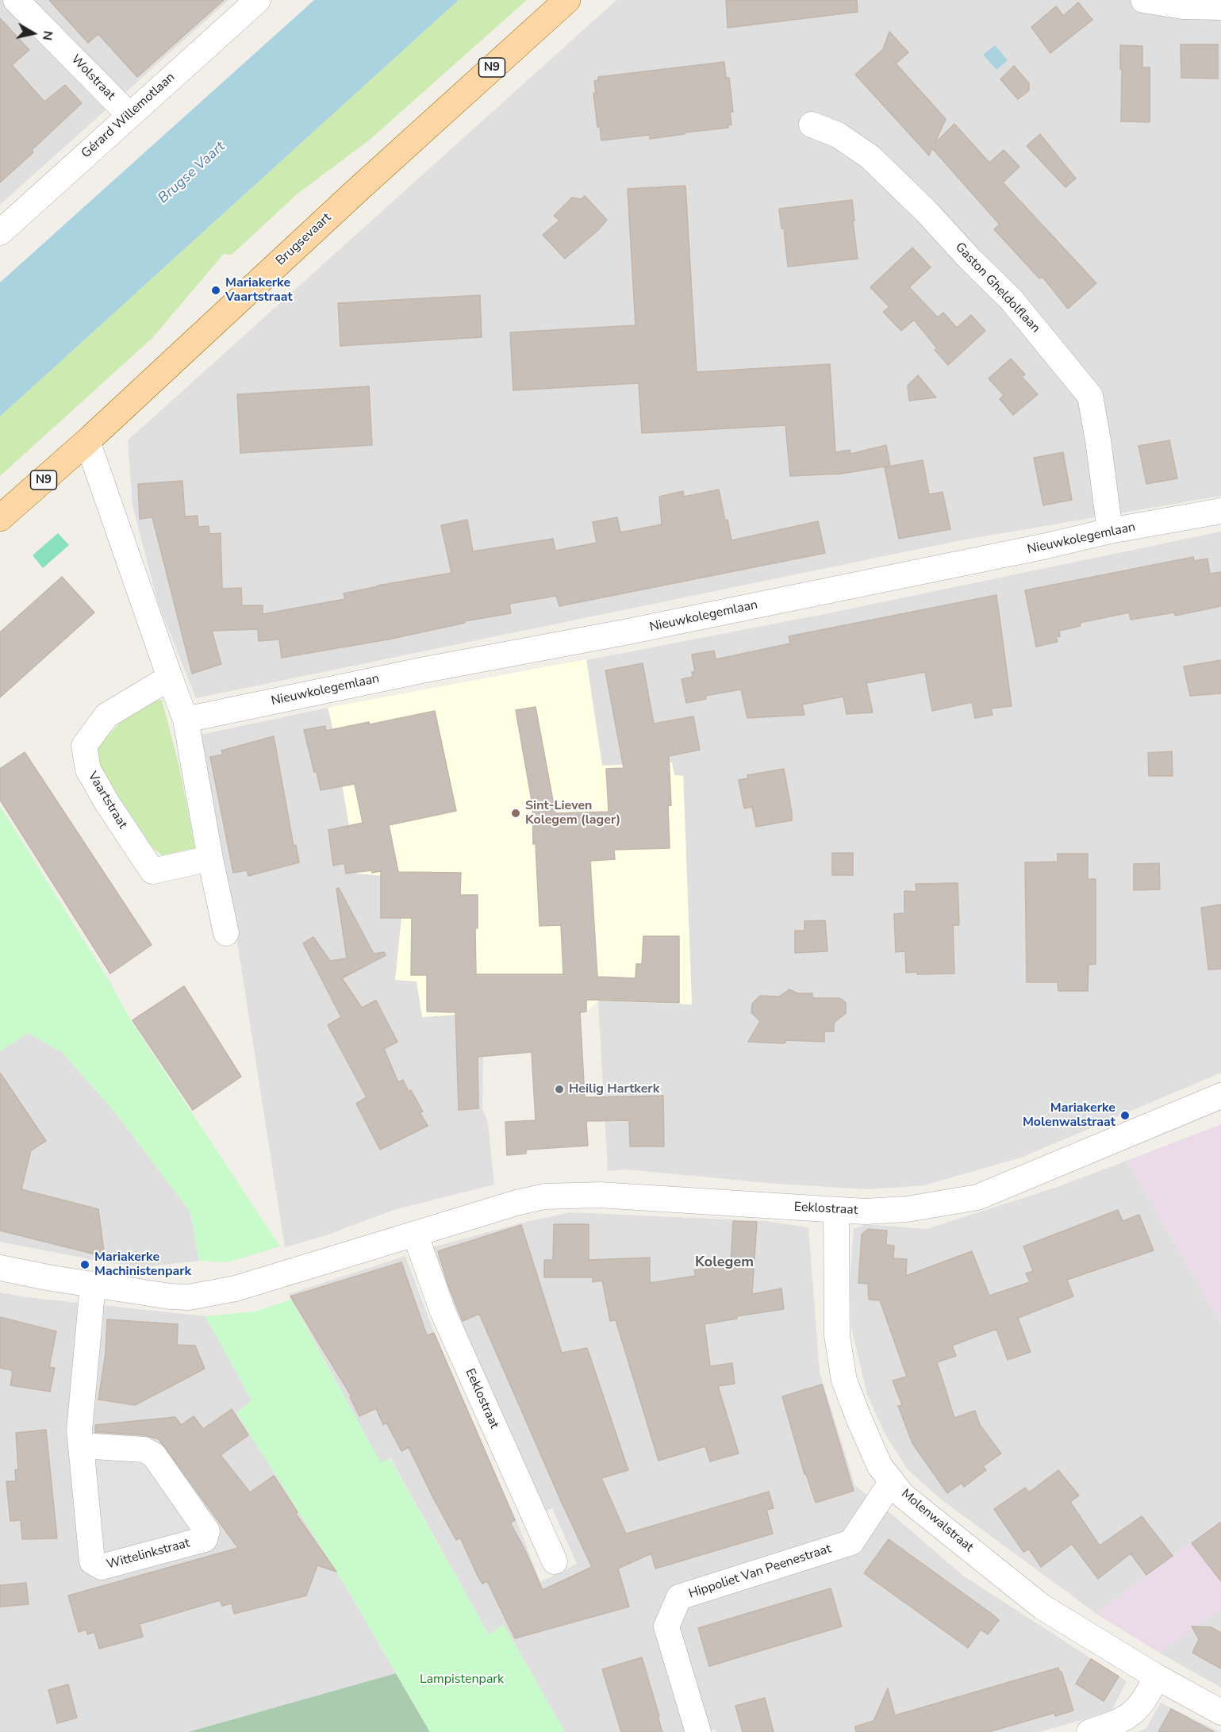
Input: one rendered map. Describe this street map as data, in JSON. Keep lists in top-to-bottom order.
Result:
{
  "streets": {
    "main road": ["N9", "Brugsevaart"],
    "street": [
      "Wolstraat",
      "Gérard Willemotlaan",
      "Gaston Gheldolflaan",
      "Nieuwkolegemlaan",
      "Vaartstraat",
      "Eeklostraat",
      "Molenwalstraat",
      "Wittelinkstraat",
      "Hippoliet Van Peenestraat"
    ]
  },
  "crossings": [
    ["Wolstraat", "Gérard Willemotlaan"],
    ["Gaston Gheldolflaan", "Nieuwkolegemlaan"],
    ["Eeklostraat", "Molenwalstraat"],
    ["Eeklostraat", "Wittelinkstraat"],
    ["Molenwalstraat", "Hippoliet Van Peenestraat"]
  ],
  "districts": ["Kolegem"],
  "water": ["Brugse Vaart"],
  "parks": ["Lampistenpark"],
  "places": [
    "Mariakerke Vaartstraat",
    "Sint-Lieven Kolegem (lager)",
    "Heilig Hartkerk",
    "Mariakerke Molenwalstraat",
    "Mariakerke Machinistenpark"
  ],
  "north": "right"
}
